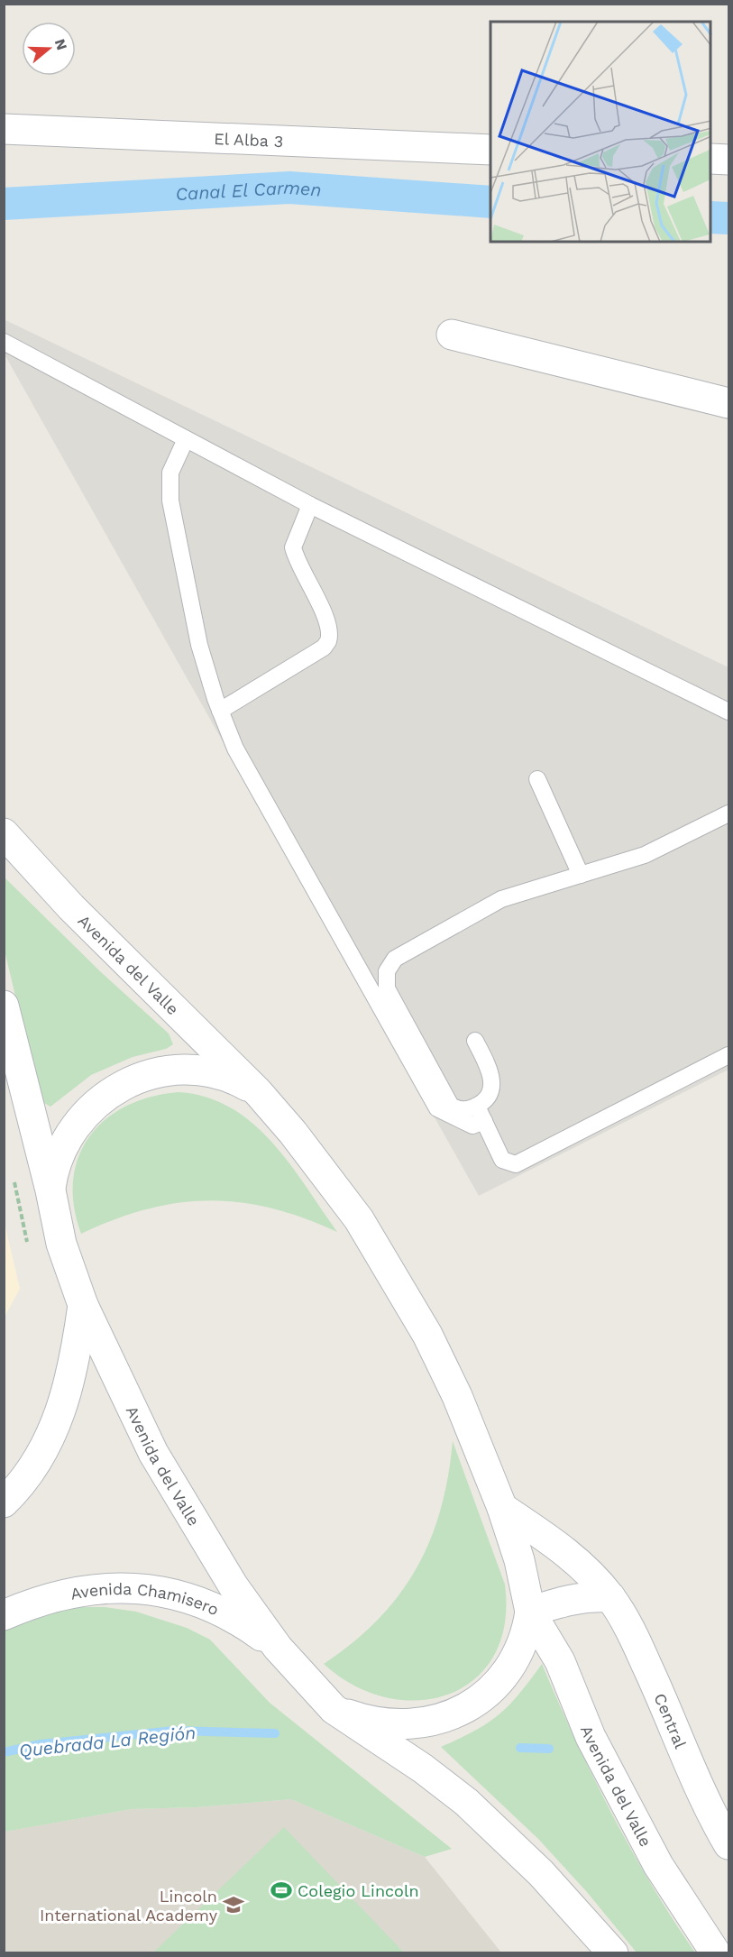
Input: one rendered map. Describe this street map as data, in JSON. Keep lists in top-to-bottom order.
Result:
{
  "streets": {
    "street": [
      "El Alba 3",
      "Avenida del Valle",
      "Avenida Chamisero",
      "Central"
    ]
  },
  "crossings": [
    ["Avenida del Valle", "Avenida Chamisero"],
    ["Avenida del Valle", "Central"]
  ],
  "water": ["Canal El Carmen", "Quebrada La Región"],
  "places": {
    "sports": ["Colegio Lincoln"],
    "school or university": ["Lincoln International Academy"]
  },
  "north": "right"
}
